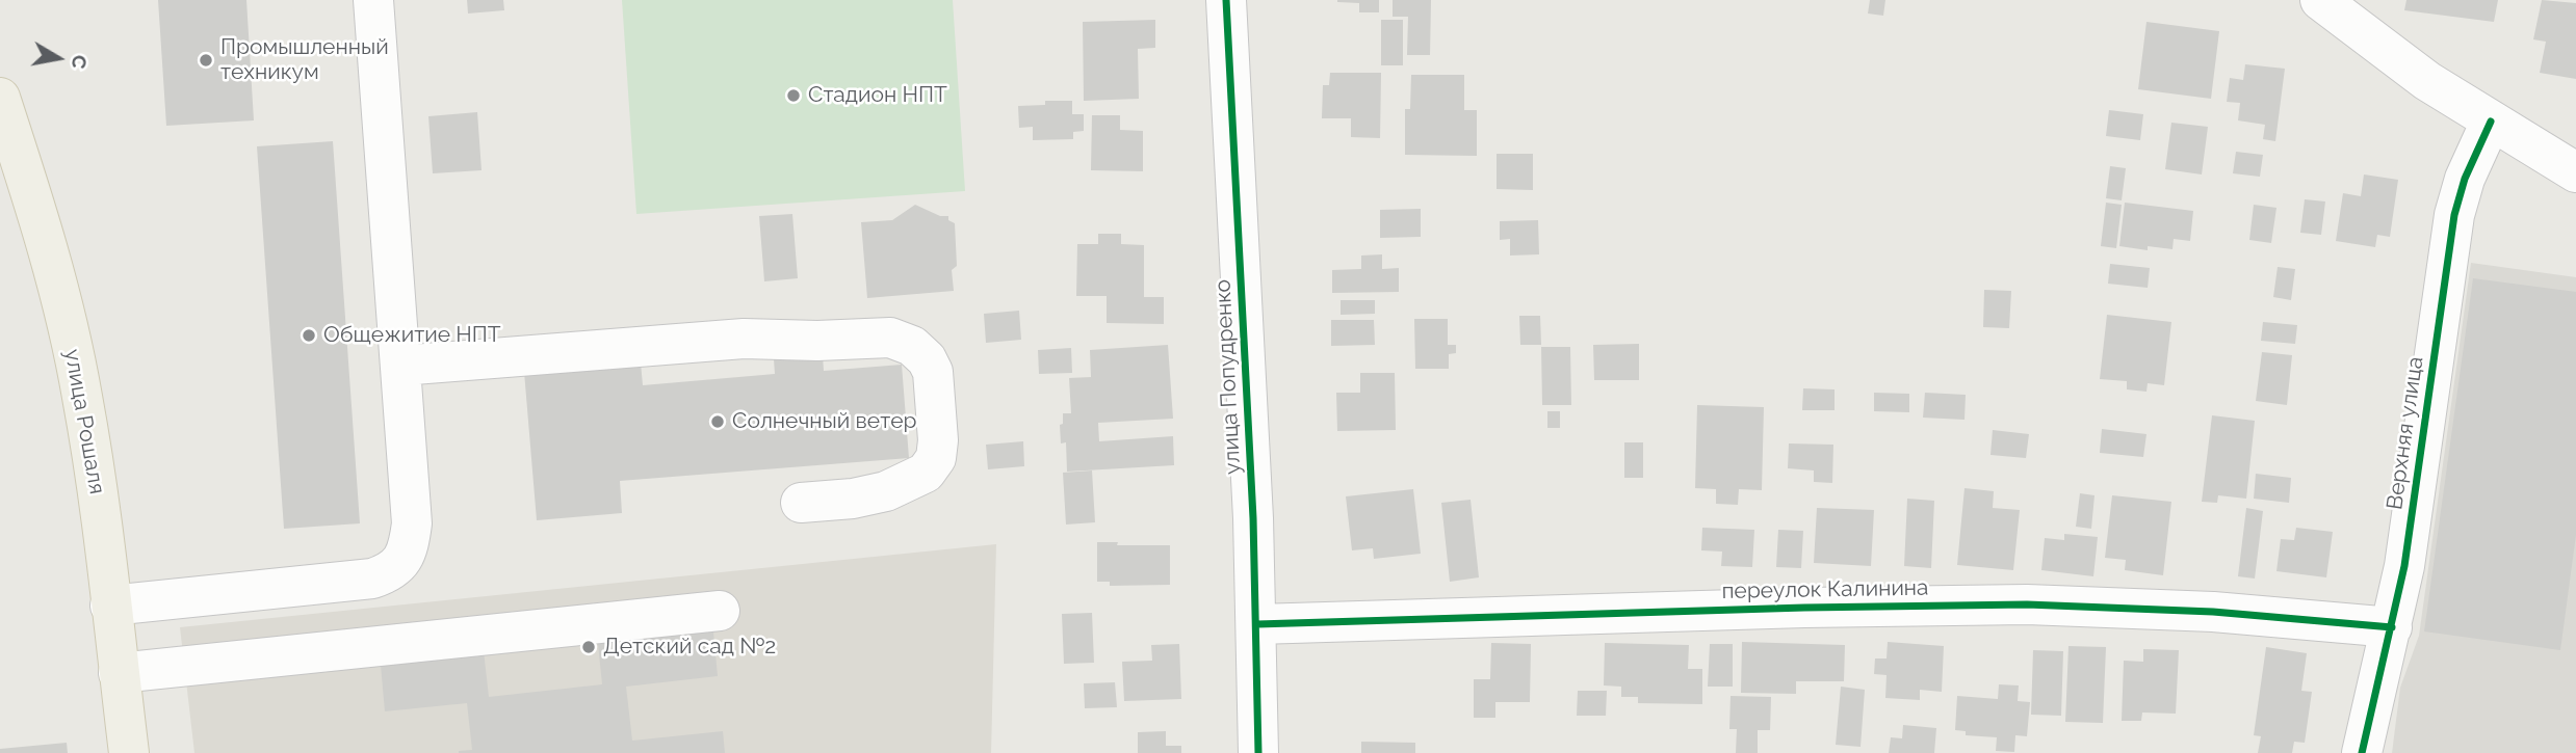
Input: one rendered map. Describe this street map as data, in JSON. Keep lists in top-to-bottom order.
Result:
{
  "streets": {
    "main road": ["улица Рошаля"],
    "street": ["улица Попудренко", "Верхняя улица", "переулок Калинина"]
  },
  "crossings": [
    ["улица Попудренко", "переулок Калинина"],
    ["Верхняя улица", "переулок Калинина"]
  ],
  "places": [
    "Промышленный техникум",
    "Стадион НПТ",
    "Общежитие НПТ",
    "Солнечный ветер",
    "Детский сад №2"
  ],
  "north": "right"
}
